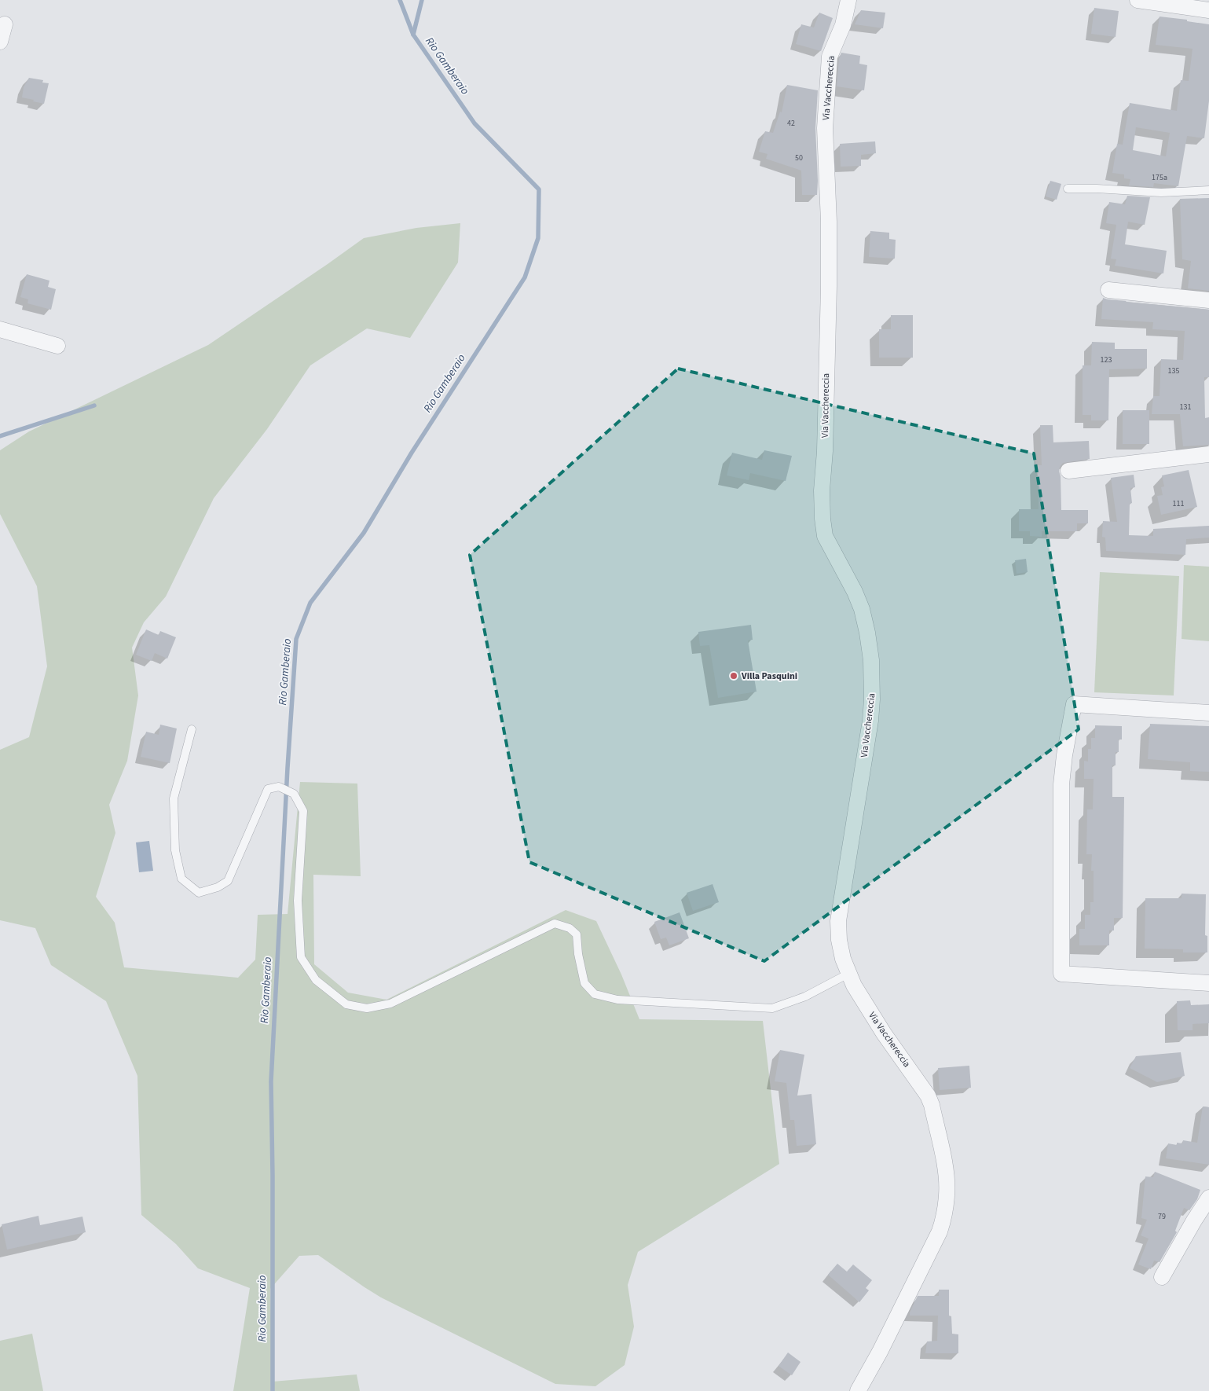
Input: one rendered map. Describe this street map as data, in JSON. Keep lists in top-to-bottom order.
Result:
{
  "streets": {
    "street": ["Via Vacchereccia"]
  },
  "water": ["Rio Gamberaio"],
  "places": ["Villa Pasquini"],
  "house_numbers": [
    "42",
    "50",
    "175a",
    "123",
    "135",
    "131",
    "111",
    "79"
  ]
}
